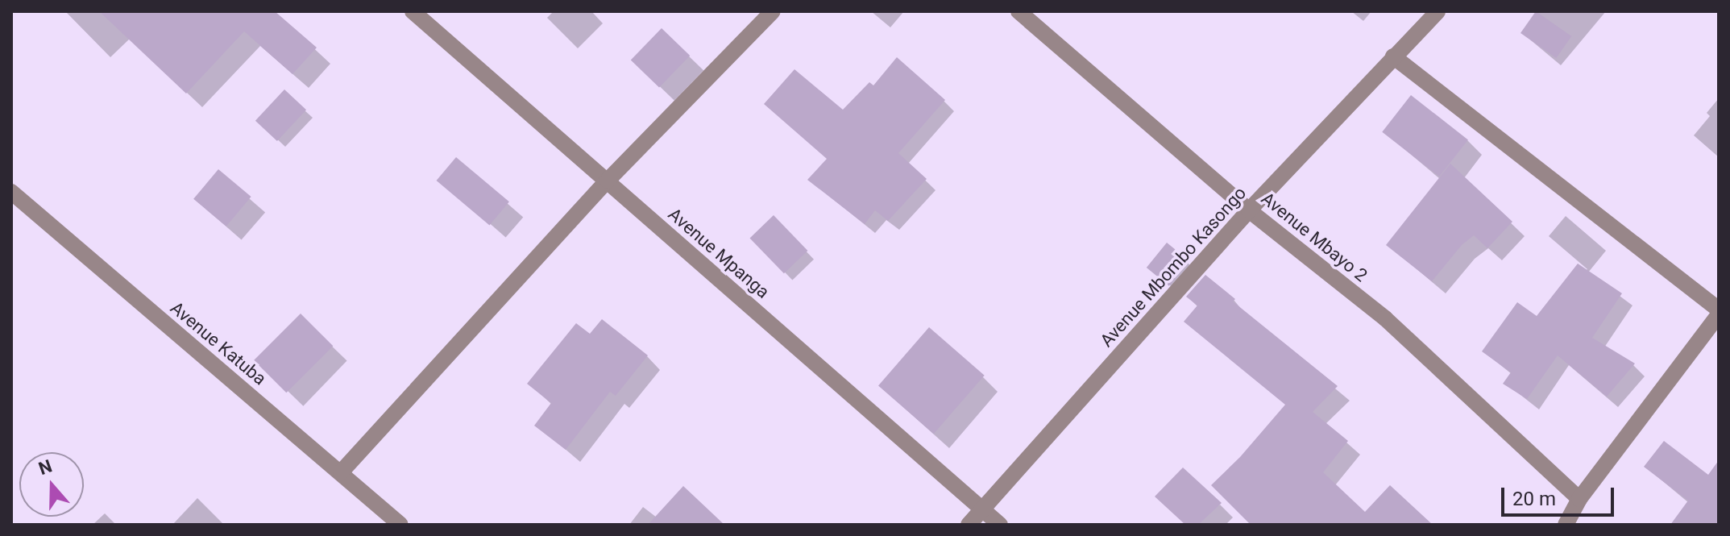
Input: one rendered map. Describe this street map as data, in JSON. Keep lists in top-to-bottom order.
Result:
{
  "streets": {
    "street": [
      "Avenue Mbayo 2",
      "Avenue Mpanga",
      "Avenue Mbombo Kasongo",
      "Avenue Katuba"
    ]
  },
  "crossings": [
    ["Avenue Mbayo 2", "Avenue Mbombo Kasongo"],
    ["Avenue Mpanga", "Avenue Mbombo Kasongo"]
  ],
  "scale_bar": "20 m",
  "north": "top"
}
